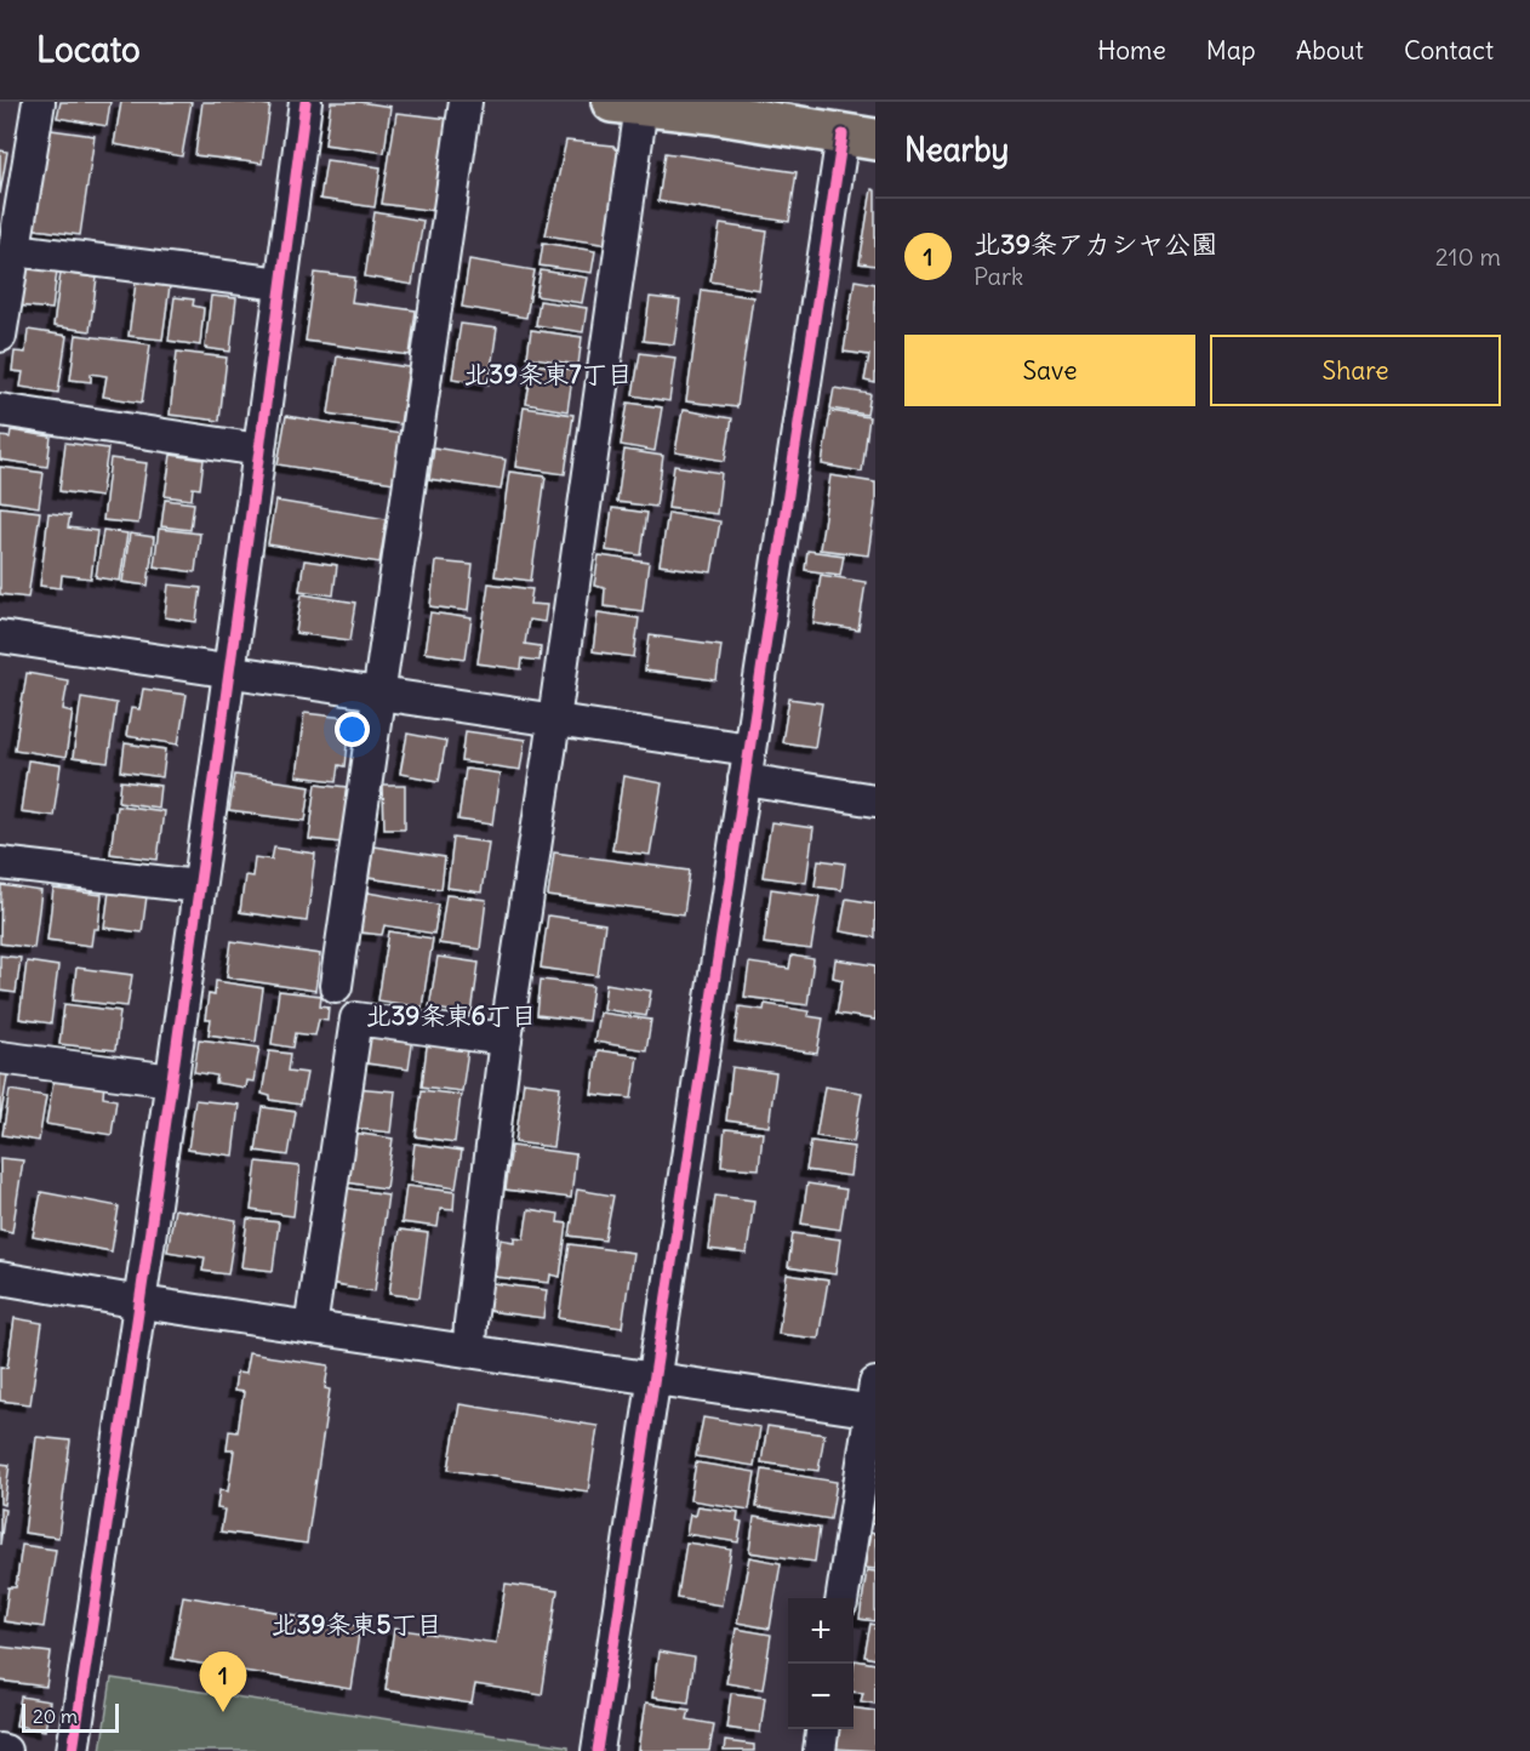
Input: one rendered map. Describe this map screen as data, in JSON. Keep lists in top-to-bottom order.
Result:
{
  "districts": ["北39条東7丁目", "北39条東6丁目", "北39条東5丁目"],
  "scale_bar": "20 m",
  "page": {
    "header": "Locato",
    "nav": [
      "Home",
      "Map",
      "About",
      "Contact"
    ],
    "heading": "Nearby",
    "list": [
      {
        "mark": "1",
        "name": "北39条アカシヤ公園",
        "note": "Park",
        "value": "210 m"
      }
    ],
    "buttons": ["Save", "Share"],
    "map_buttons": ["+", "−"],
    "pins": "1",
    "scale": "20 m"
  }
}
